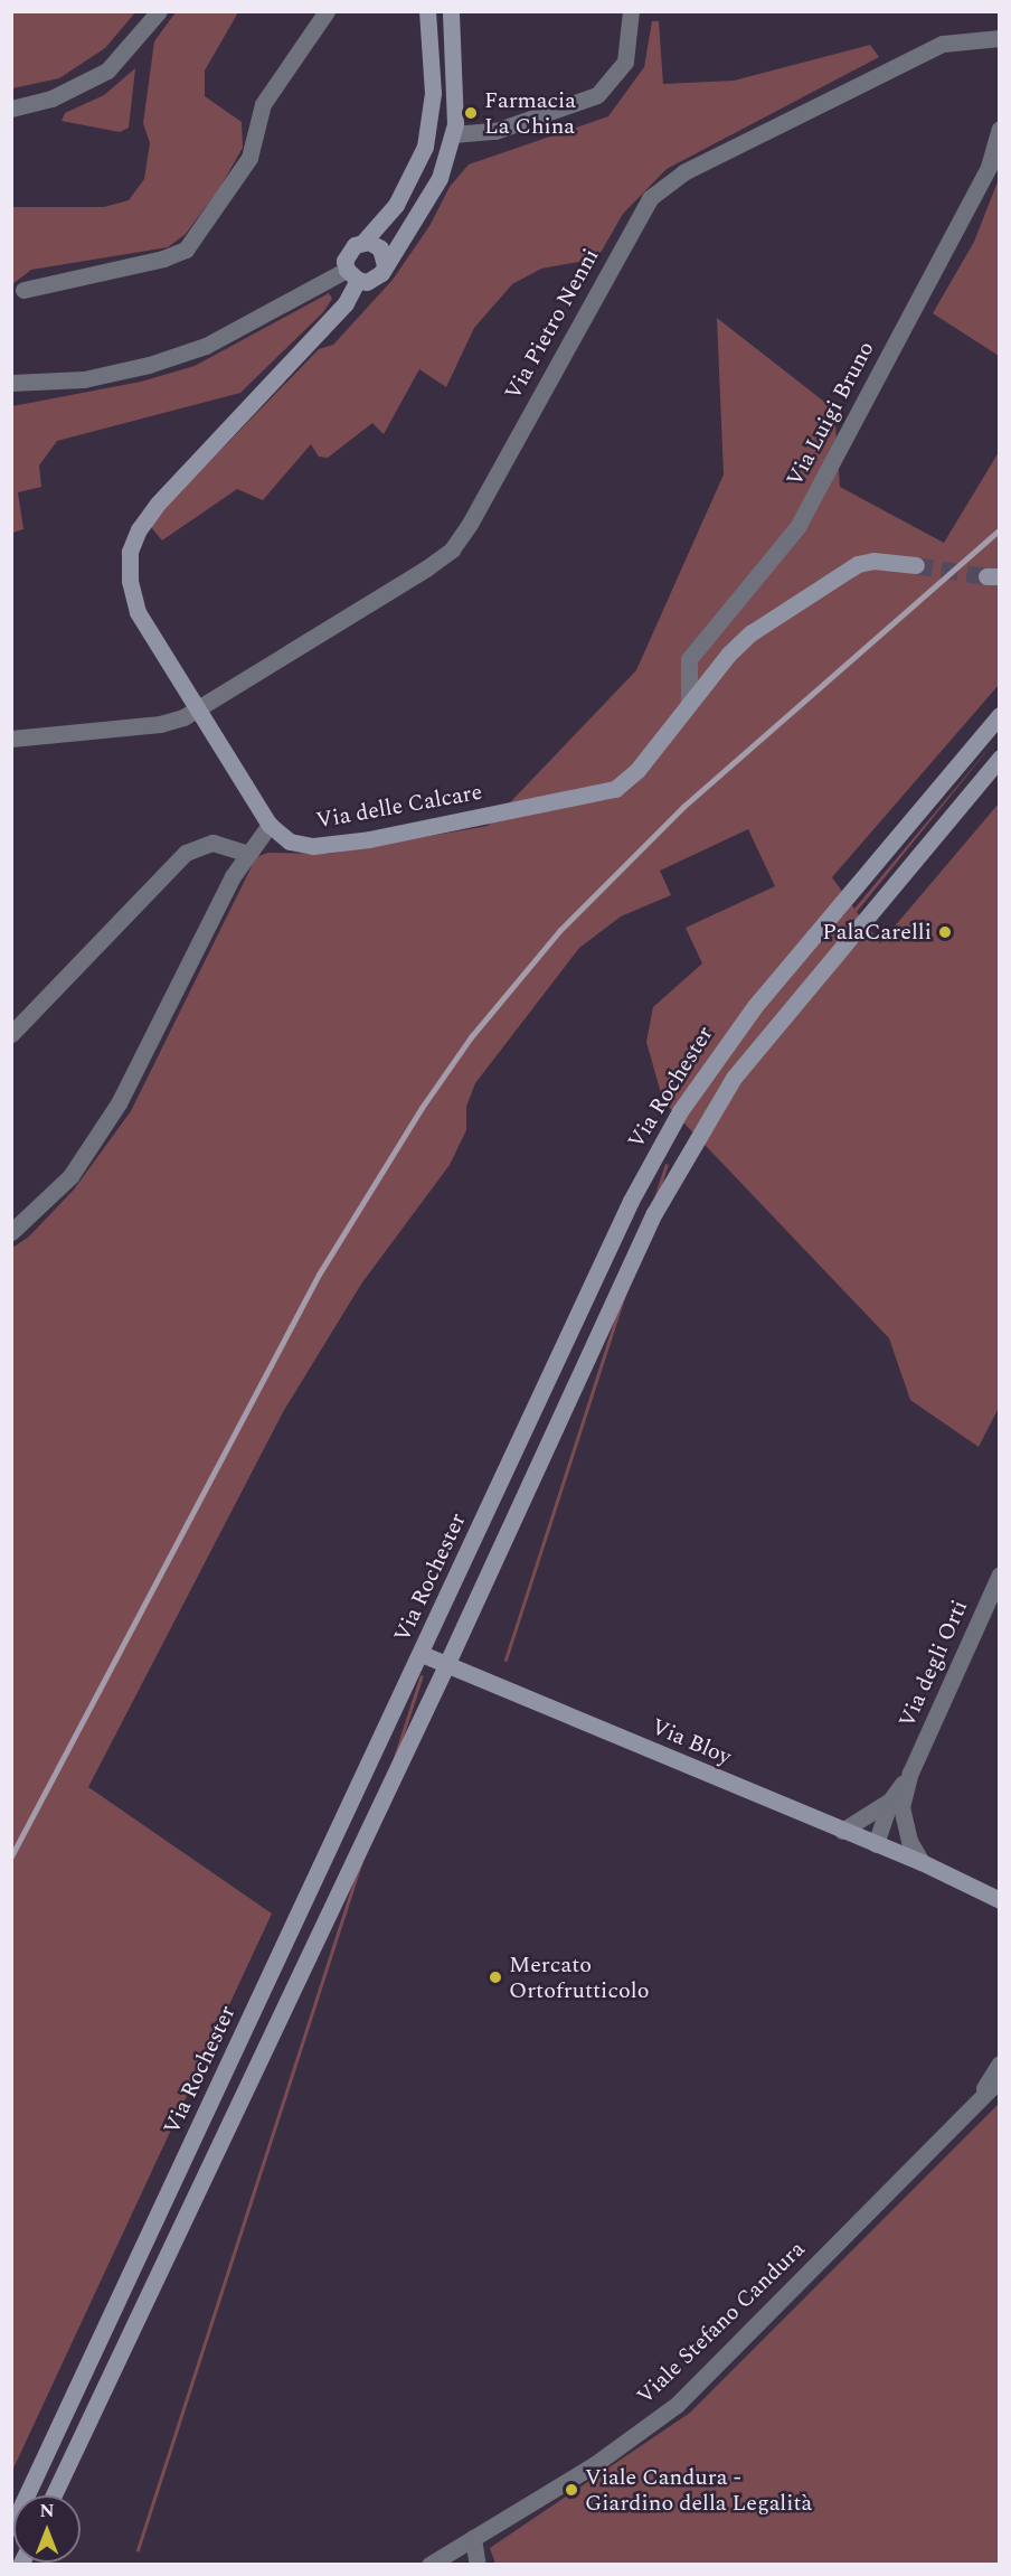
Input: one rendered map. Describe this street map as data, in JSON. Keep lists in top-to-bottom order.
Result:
{
  "streets": {
    "main road": ["Via delle Calcare", "Via Rochester", "Via Bloy"],
    "street": [
      "Via Pietro Nenni",
      "Via Luigi Bruno",
      "Via degli Orti",
      "Viale Stefano Candura"
    ]
  },
  "crossings": [
    ["Via Pietro Nenni", "Via delle Calcare"],
    ["Via Luigi Bruno", "Via delle Calcare"],
    ["Via Rochester", "Via Bloy"],
    ["Via degli Orti", "Via Bloy"]
  ],
  "places": [
    "Farmacia La China",
    "PalaCarelli",
    "Mercato Ortofrutticolo",
    "Viale Candura - Giardino della Legalità"
  ],
  "north": "top"
}
